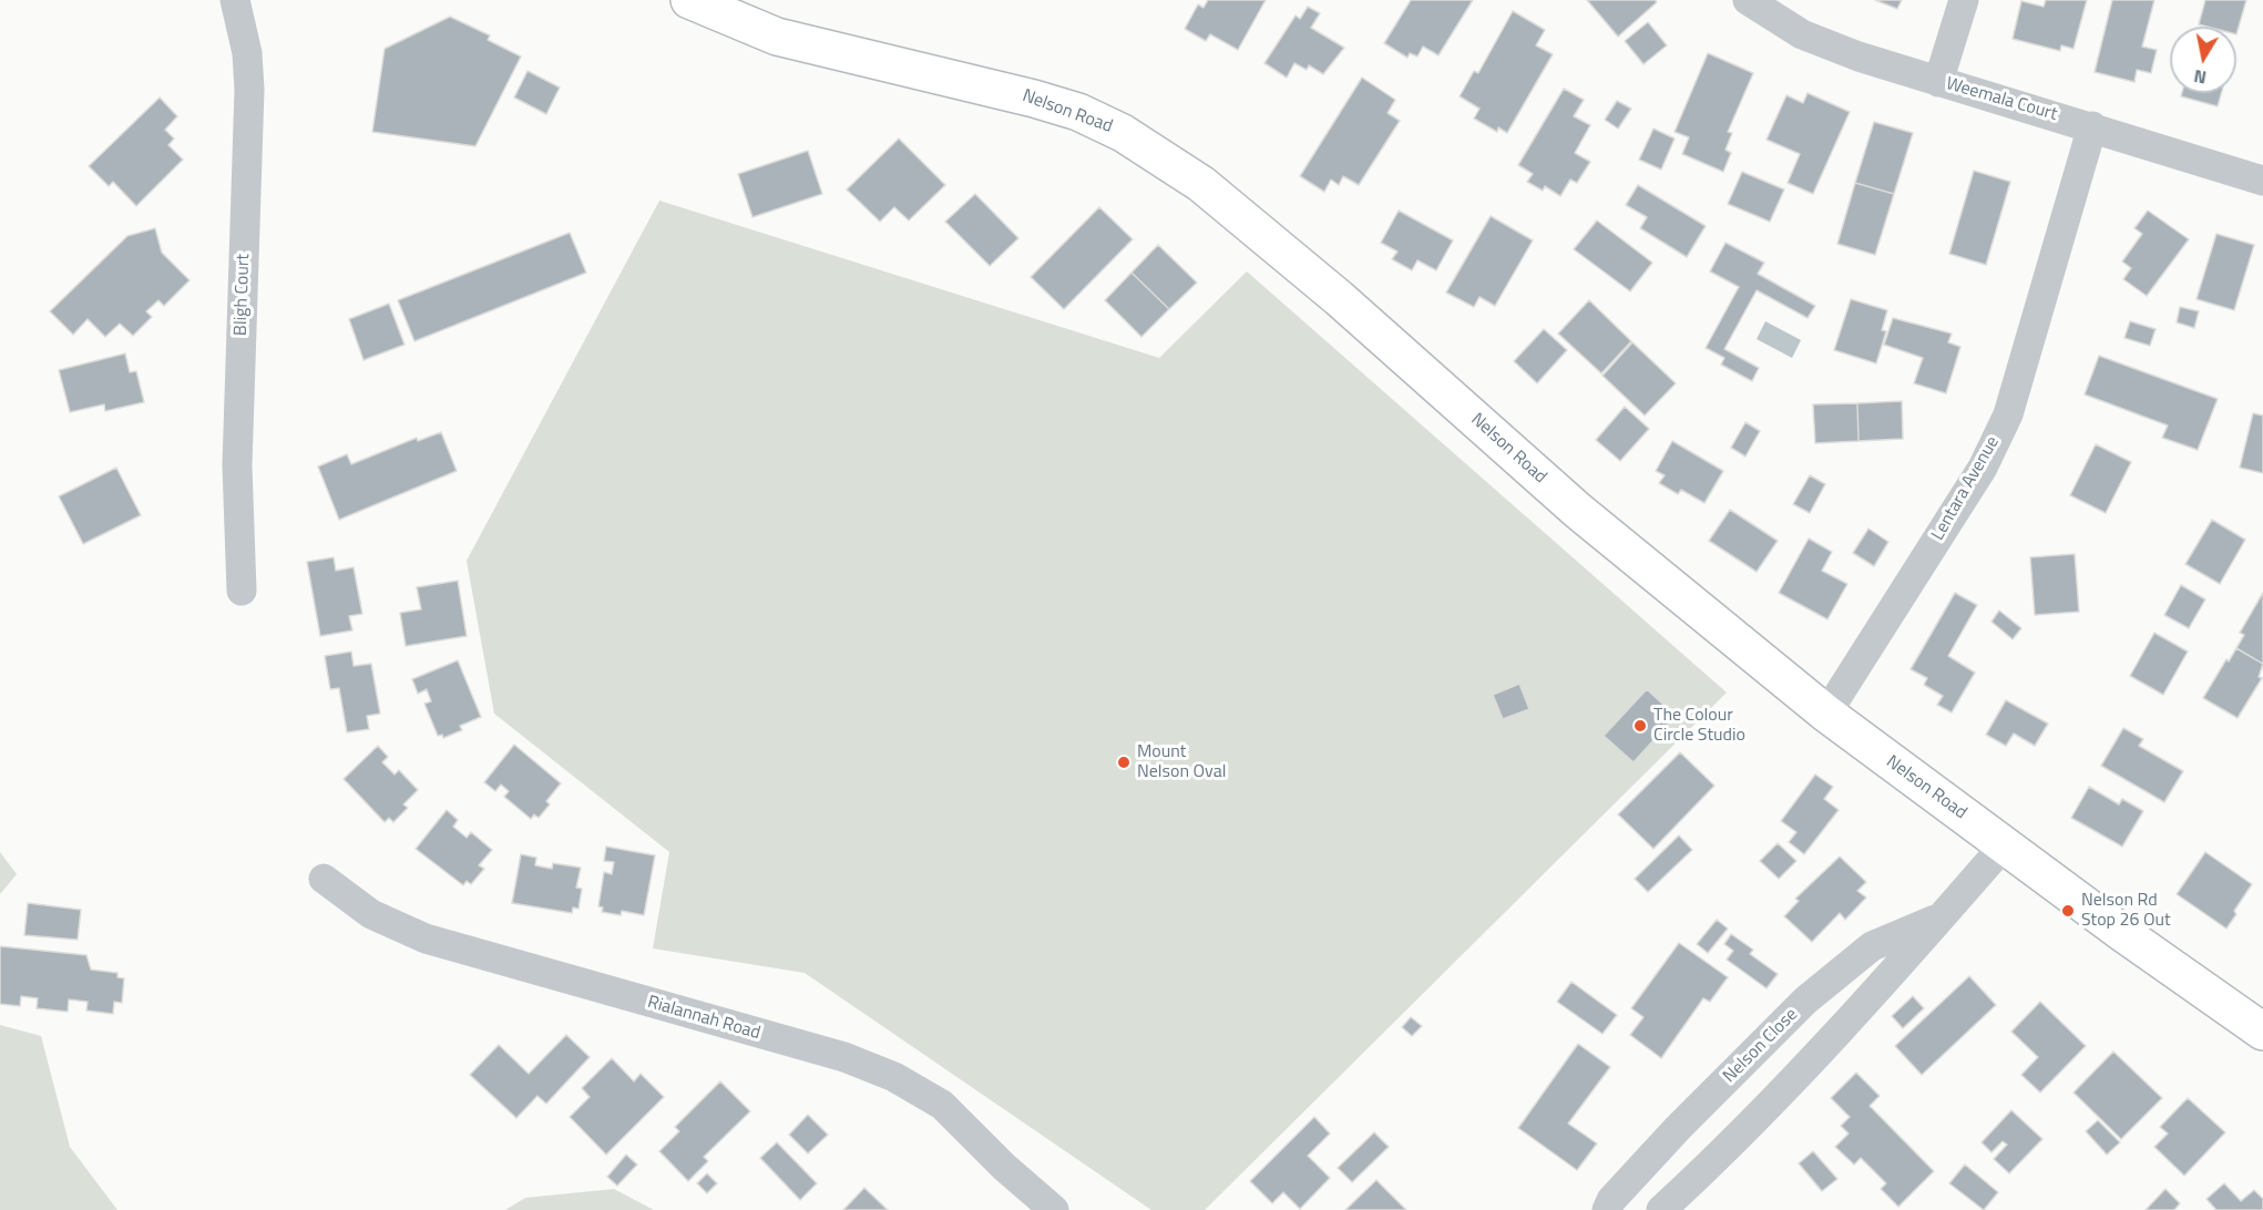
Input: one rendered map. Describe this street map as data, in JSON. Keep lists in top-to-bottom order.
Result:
{
  "streets": {
    "main road": ["Nelson Road"],
    "street": [
      "Weemala Court",
      "Bligh Court",
      "Lentara Avenue",
      "Rialannah Road",
      "Nelson Close"
    ]
  },
  "crossings": [
    ["Weemala Court", "Lentara Avenue"],
    ["Nelson Road", "Lentara Avenue"],
    ["Nelson Road", "Nelson Close"]
  ],
  "places": ["The Colour Circle Studio", "Mount Nelson Oval", "Nelson Rd Stop 26 Out"],
  "north": "bottom"
}
